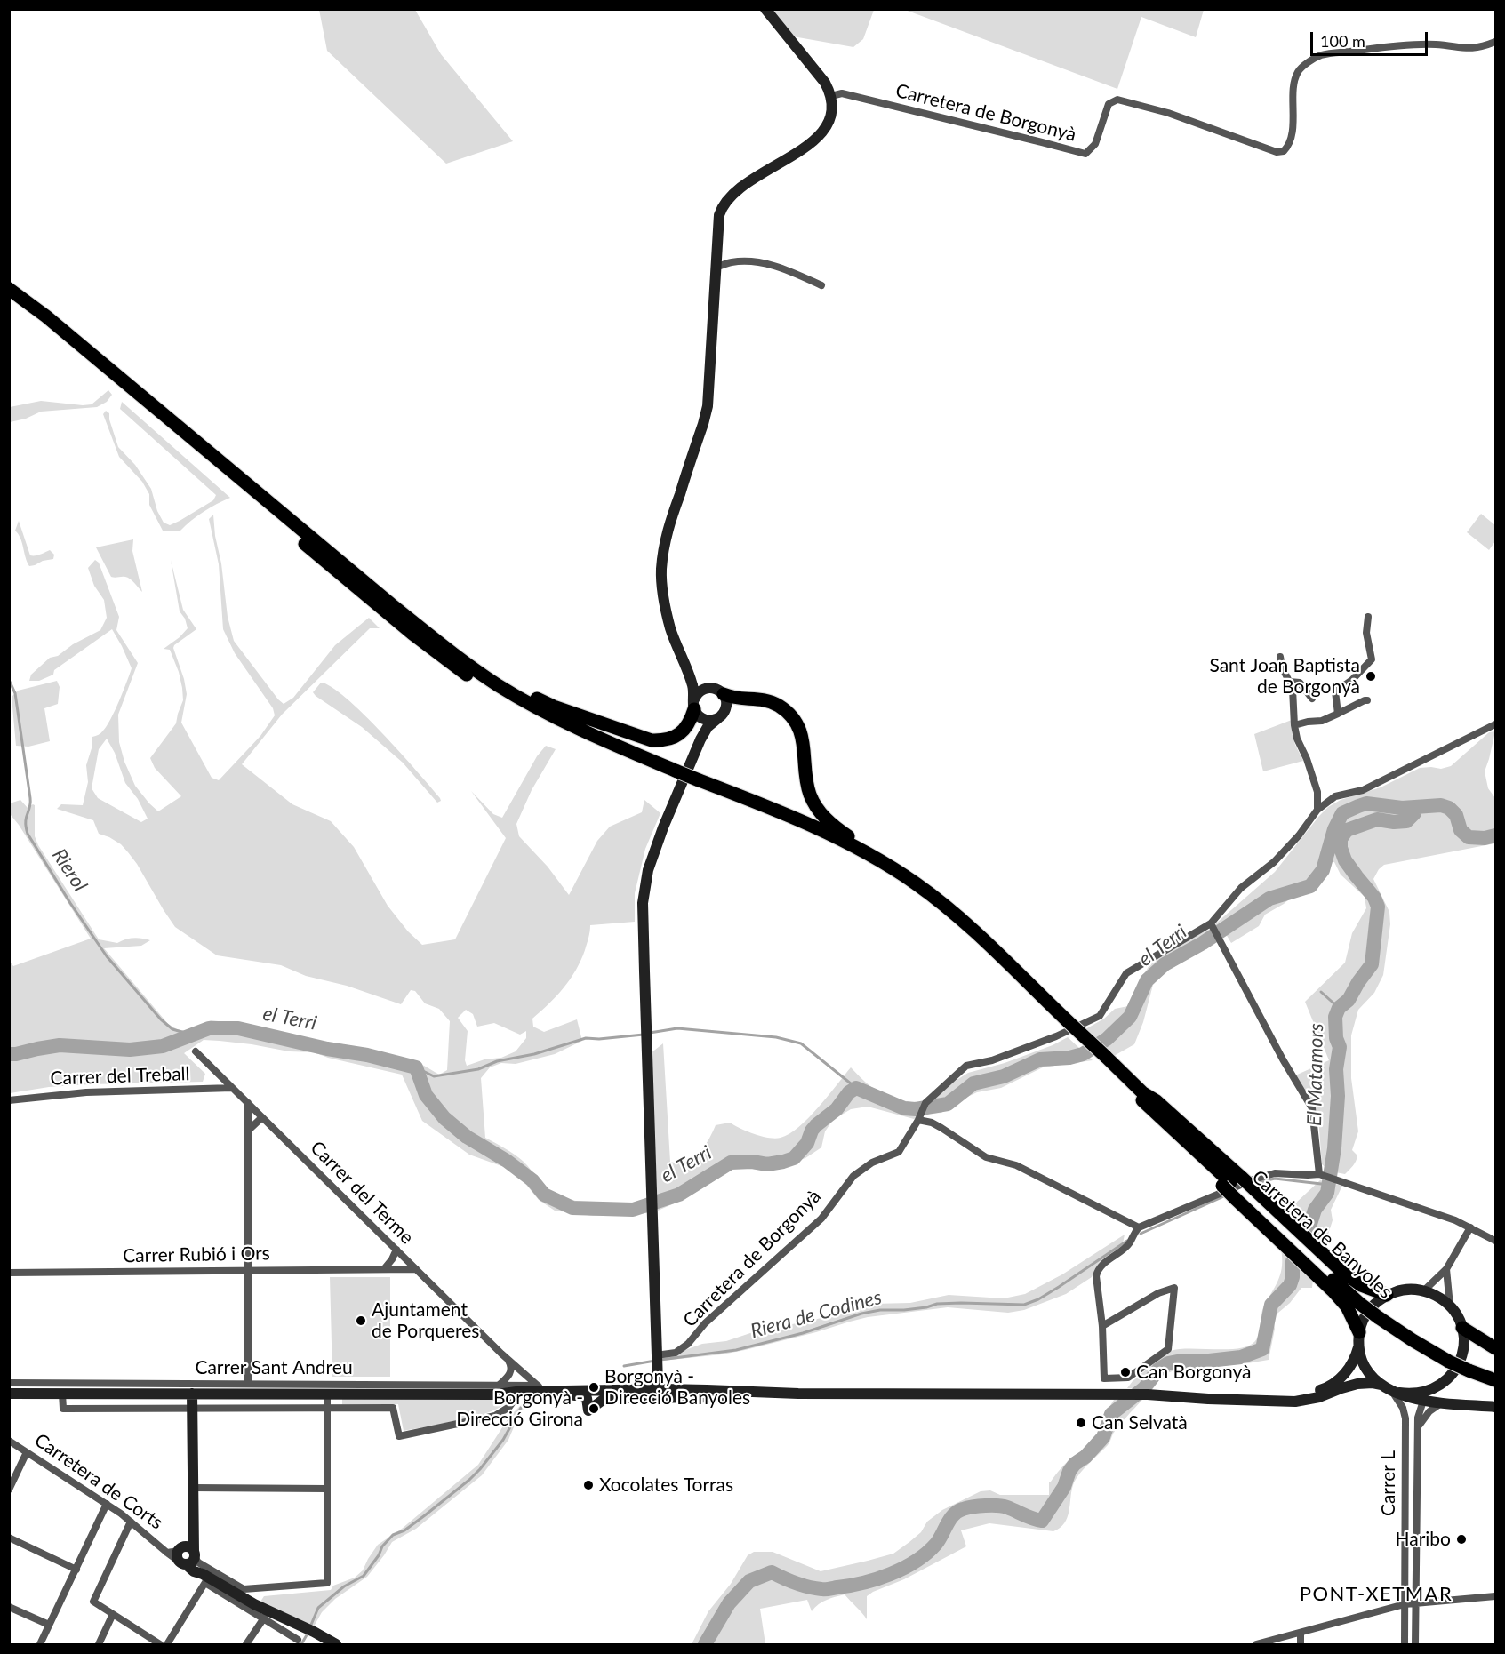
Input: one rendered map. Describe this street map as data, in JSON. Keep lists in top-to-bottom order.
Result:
{
  "streets": {
    "street": [
      "Carretera de Borgonyà",
      "Carrer del Treball",
      "Carrer del Terme",
      "Carrer Rubió i Ors",
      "Carrer Sant Andreu",
      "Carretera de Corts",
      "Carrer L"
    ]
  },
  "crossings": [
    ["Carrer del Treball", "Carrer del Terme"],
    ["Carrer del Terme", "Carrer Rubió i Ors"]
  ],
  "districts": ["PONT-XETMAR"],
  "water": [
    "Rierol",
    "el Terri",
    "El Matamors",
    "Riera de Codines"
  ],
  "places": [
    "Sant Joan Baptista de Borgonyà",
    "Ajuntament de Porqueres",
    "Can Borgonyà",
    "Borgonyà - Direcció Banyoles",
    "Borgonyà - Direcció Girona",
    "Can Selvatà",
    "Xocolates Torras",
    "Haribo"
  ],
  "scale_bar": "100 m"
}
